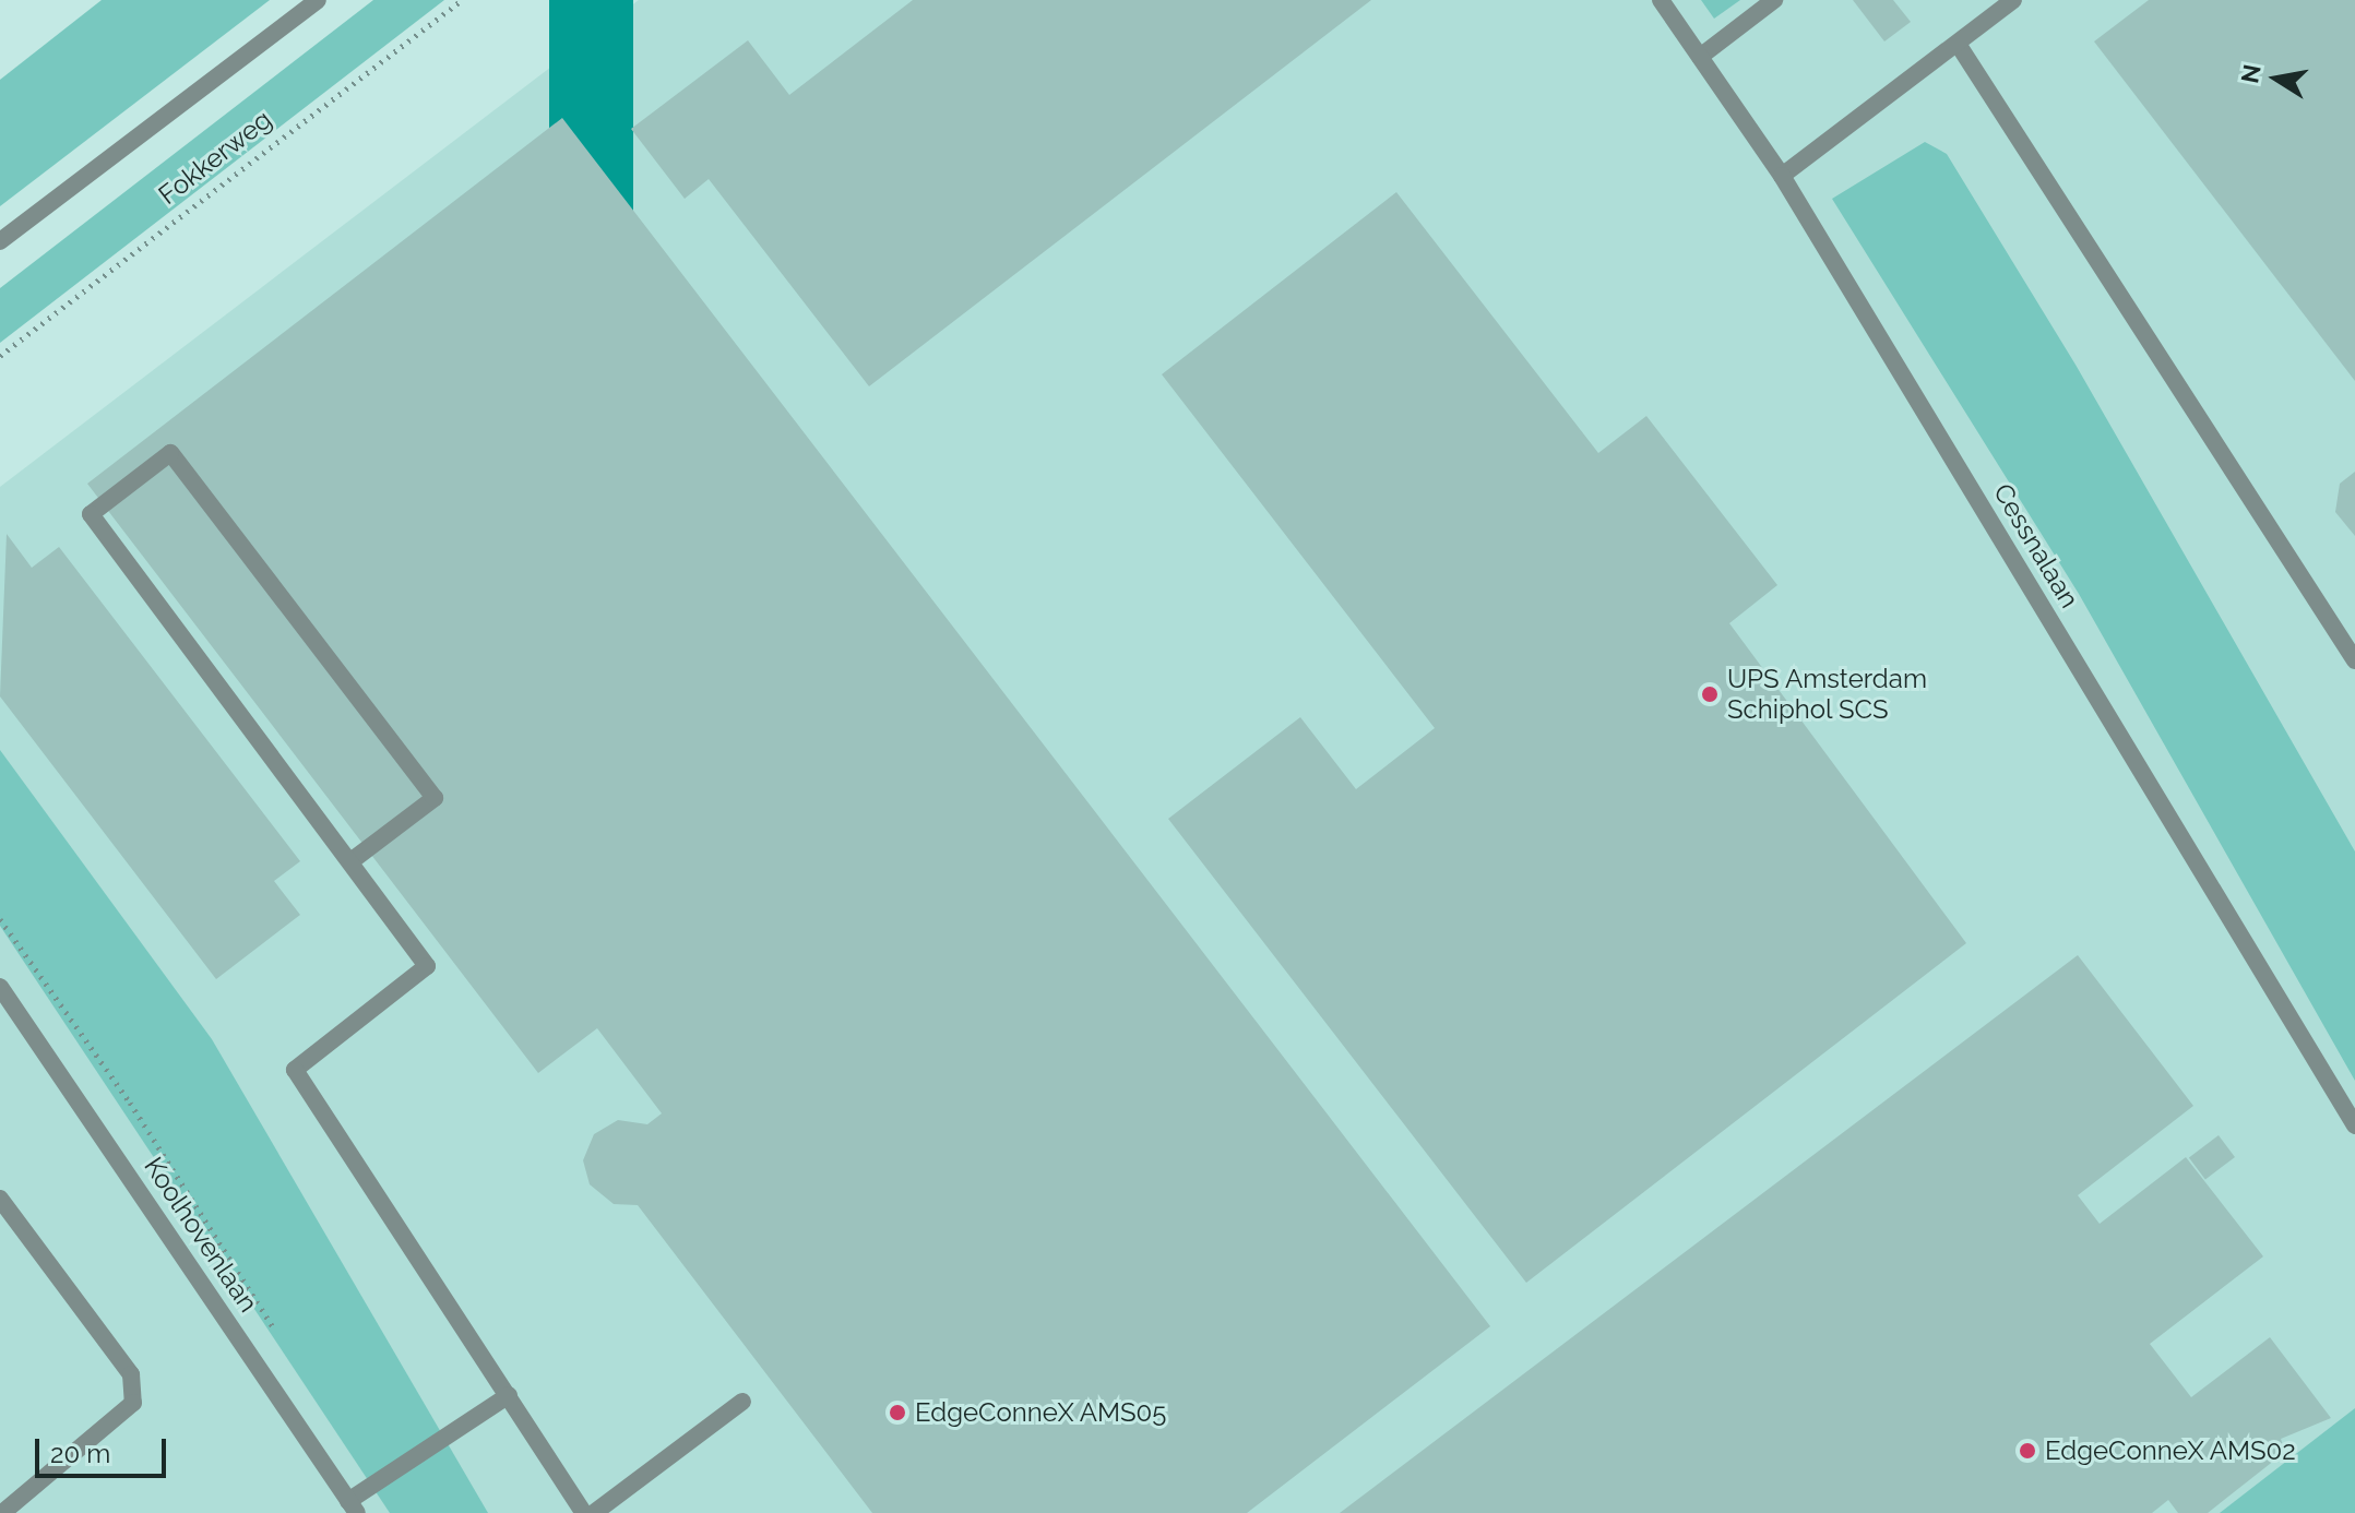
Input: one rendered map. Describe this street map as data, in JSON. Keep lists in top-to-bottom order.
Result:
{
  "streets": {
    "street": ["Cessnalaan", "Koolhovenlaan"],
    "path": ["Fokkerweg"]
  },
  "places": ["UPS Amsterdam Schiphol SCS", "EdgeConneX AMS05", "EdgeConneX AMS02"],
  "scale_bar": "20 m",
  "north": "left"
}
